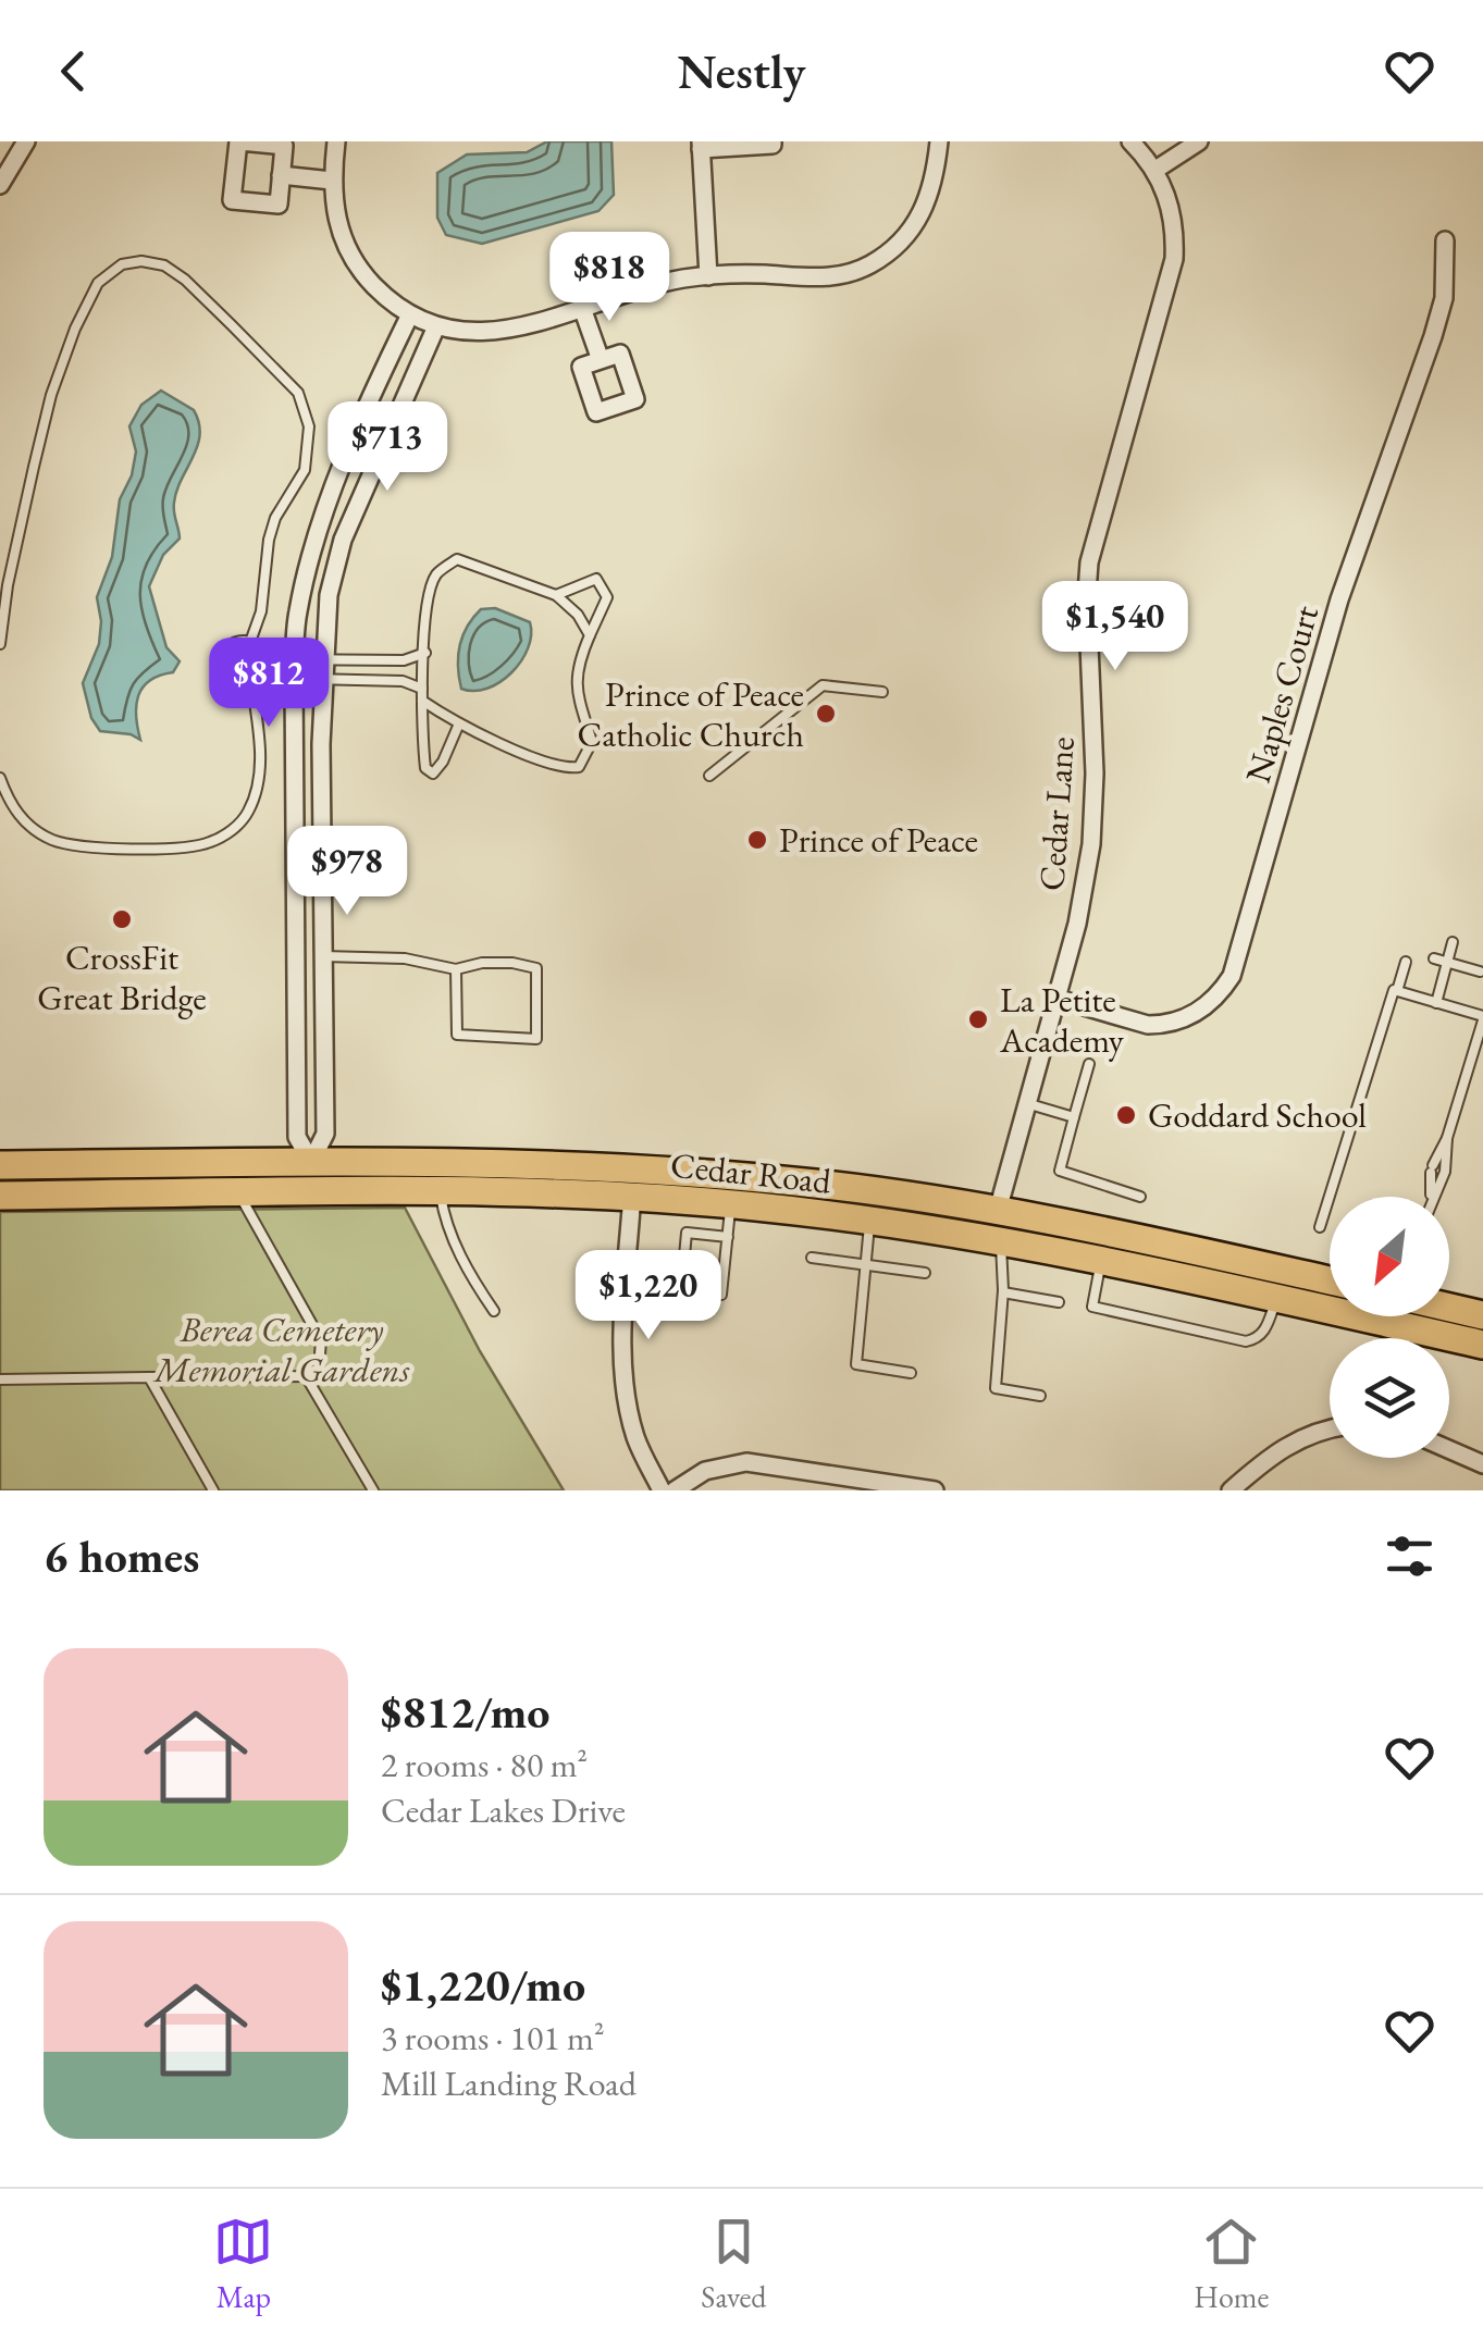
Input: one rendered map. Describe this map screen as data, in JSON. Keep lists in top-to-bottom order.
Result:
{
  "streets": {
    "main road": ["Cedar Road"],
    "street": ["Naples Court", "Cedar Lane"]
  },
  "crossings": [
    ["Naples Court", "Cedar Lane"],
    ["Cedar Lane", "Cedar Road"]
  ],
  "parks": ["Berea Cemetery Memorial Gardens"],
  "places": [
    "Prince of Peace Catholic Church",
    "Prince of Peace",
    "CrossFit Great Bridge",
    "La Petite Academy",
    "Goddard School"
  ],
  "north": "bottom left",
  "page": {
    "header": "Nestly",
    "price": [
      "$818",
      "$713",
      "$1,540",
      "$812",
      "$978",
      "$1,220"
    ],
    "heading": "6 homes",
    "list": [
      {
        "name": "$812/mo",
        "note": "2 rooms · 80 m² · Cedar Lakes Drive"
      },
      {
        "name": "$1,220/mo",
        "note": "3 rooms · 101 m² · Mill Landing Road"
      }
    ],
    "tabs": ["Map", "Saved", "Home"]
  }
}
